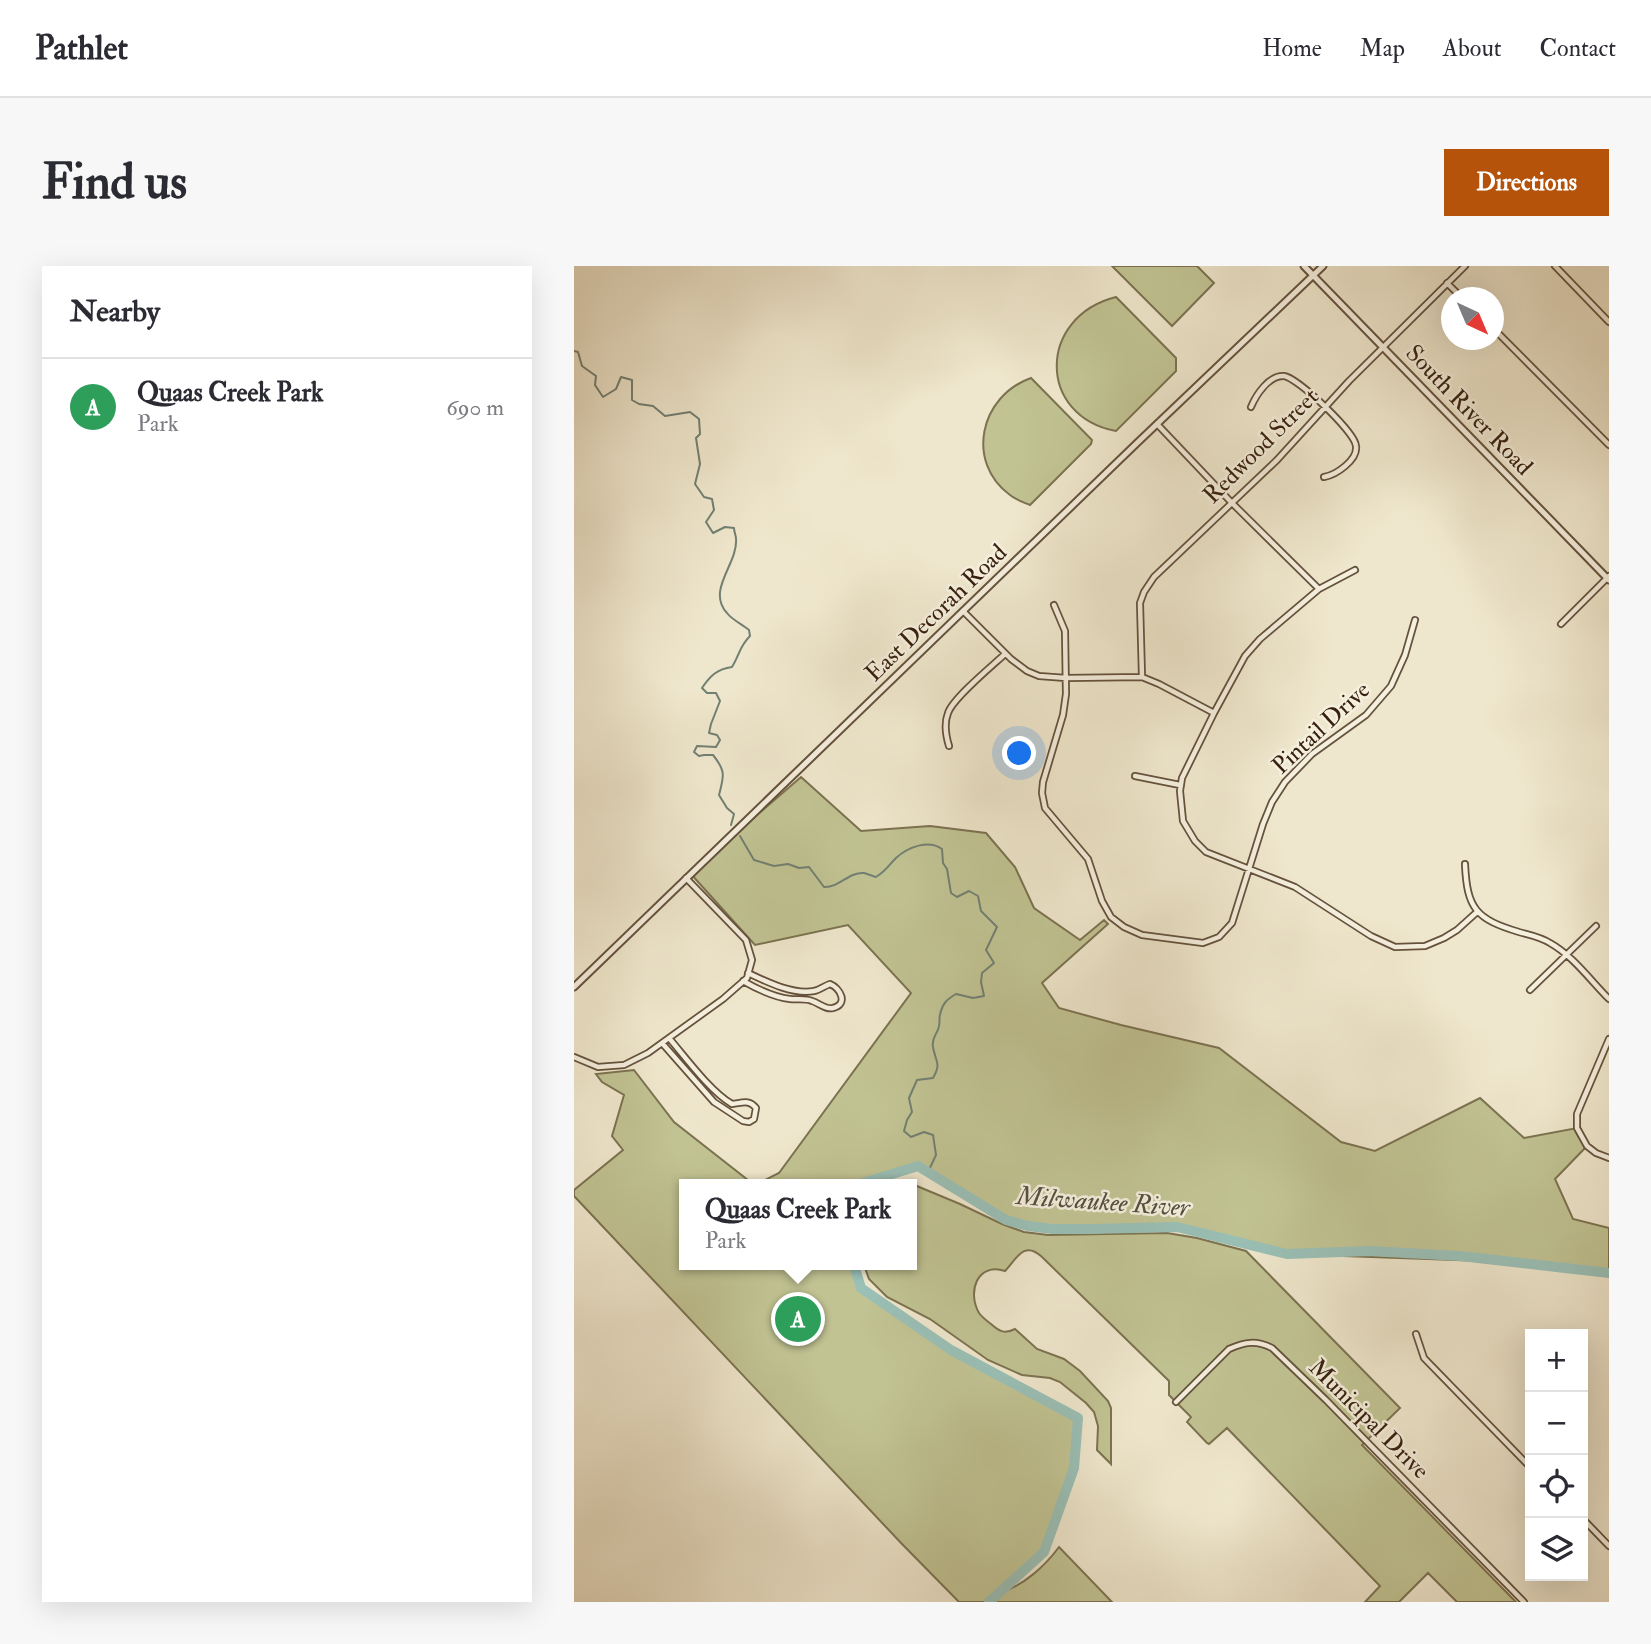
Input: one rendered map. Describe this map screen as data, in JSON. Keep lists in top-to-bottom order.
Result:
{
  "streets": {
    "street": [
      "South River Road",
      "Redwood Street",
      "East Decorah Road",
      "Pintail Drive",
      "Municipal Drive"
    ]
  },
  "crossings": [
    ["South River Road", "Redwood Street"],
    ["South River Road", "East Decorah Road"]
  ],
  "water": ["Milwaukee River"],
  "north": "bottom right",
  "page": {
    "header": "Pathlet",
    "nav": [
      "Home",
      "Map",
      "About",
      "Contact"
    ],
    "buttons": "Directions",
    "title": "Find us",
    "heading": "Nearby",
    "list": [
      {
        "mark": "A",
        "name": "Quaas Creek Park",
        "note": "Park",
        "value": "690 m"
      }
    ],
    "popup": ["Quaas Creek Park", "Park"],
    "pins": "A",
    "map_buttons": ["+", "−"]
  }
}
